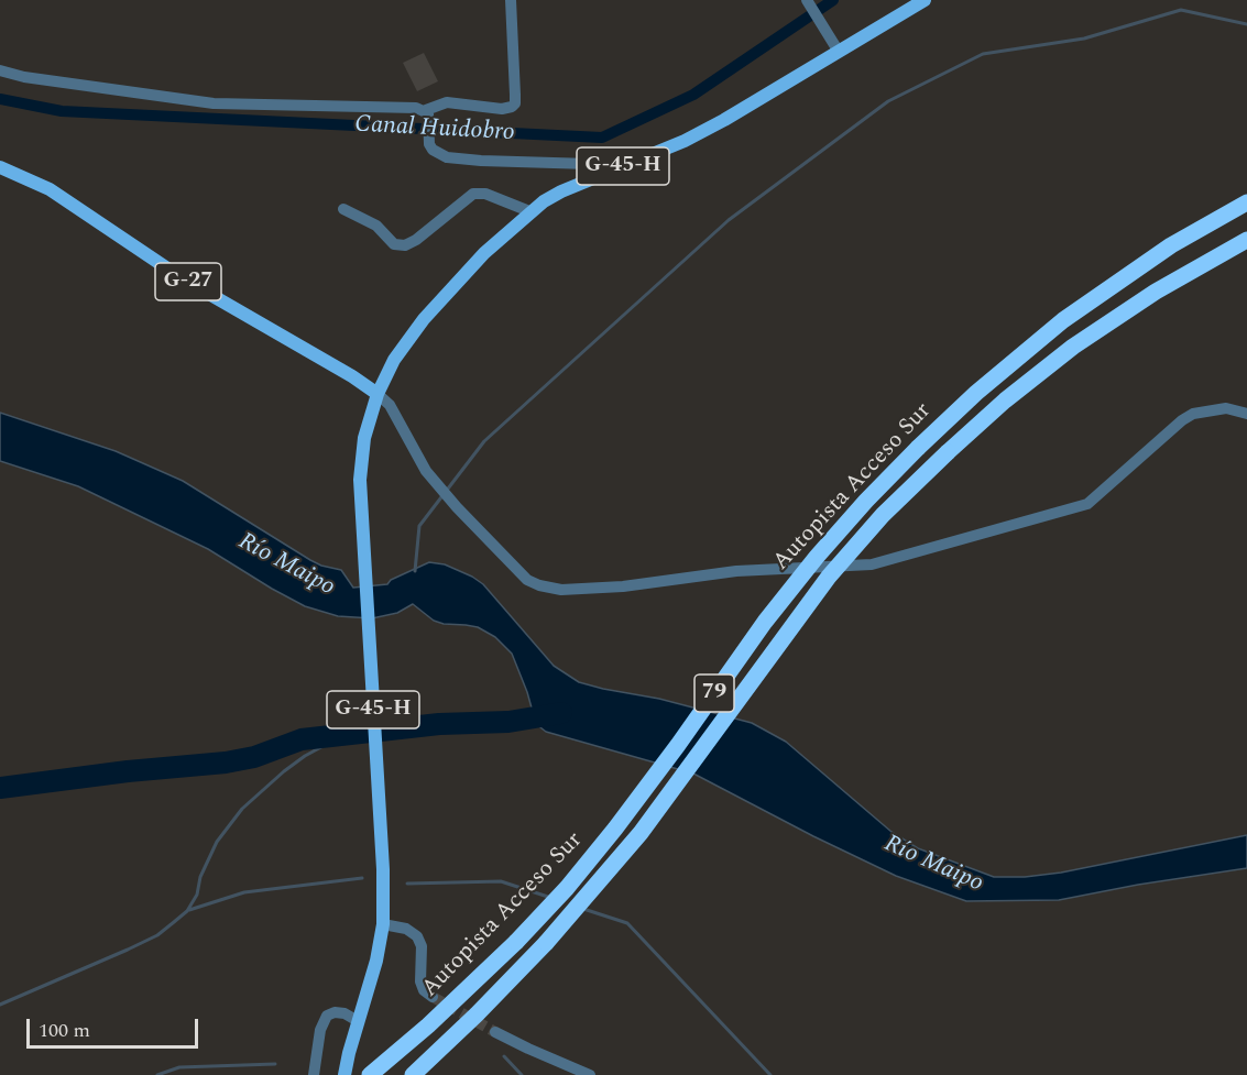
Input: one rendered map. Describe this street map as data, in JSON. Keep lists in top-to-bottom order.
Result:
{
  "streets": {
    "highway": ["Autopista Acceso Sur", "79"],
    "main road": ["G-45-H", "G-27"]
  },
  "crossings": [
    ["G-45-H", "G-27"]
  ],
  "water": ["Canal Huidobro", "Río Maipo"],
  "scale_bar": "100 m"
}
